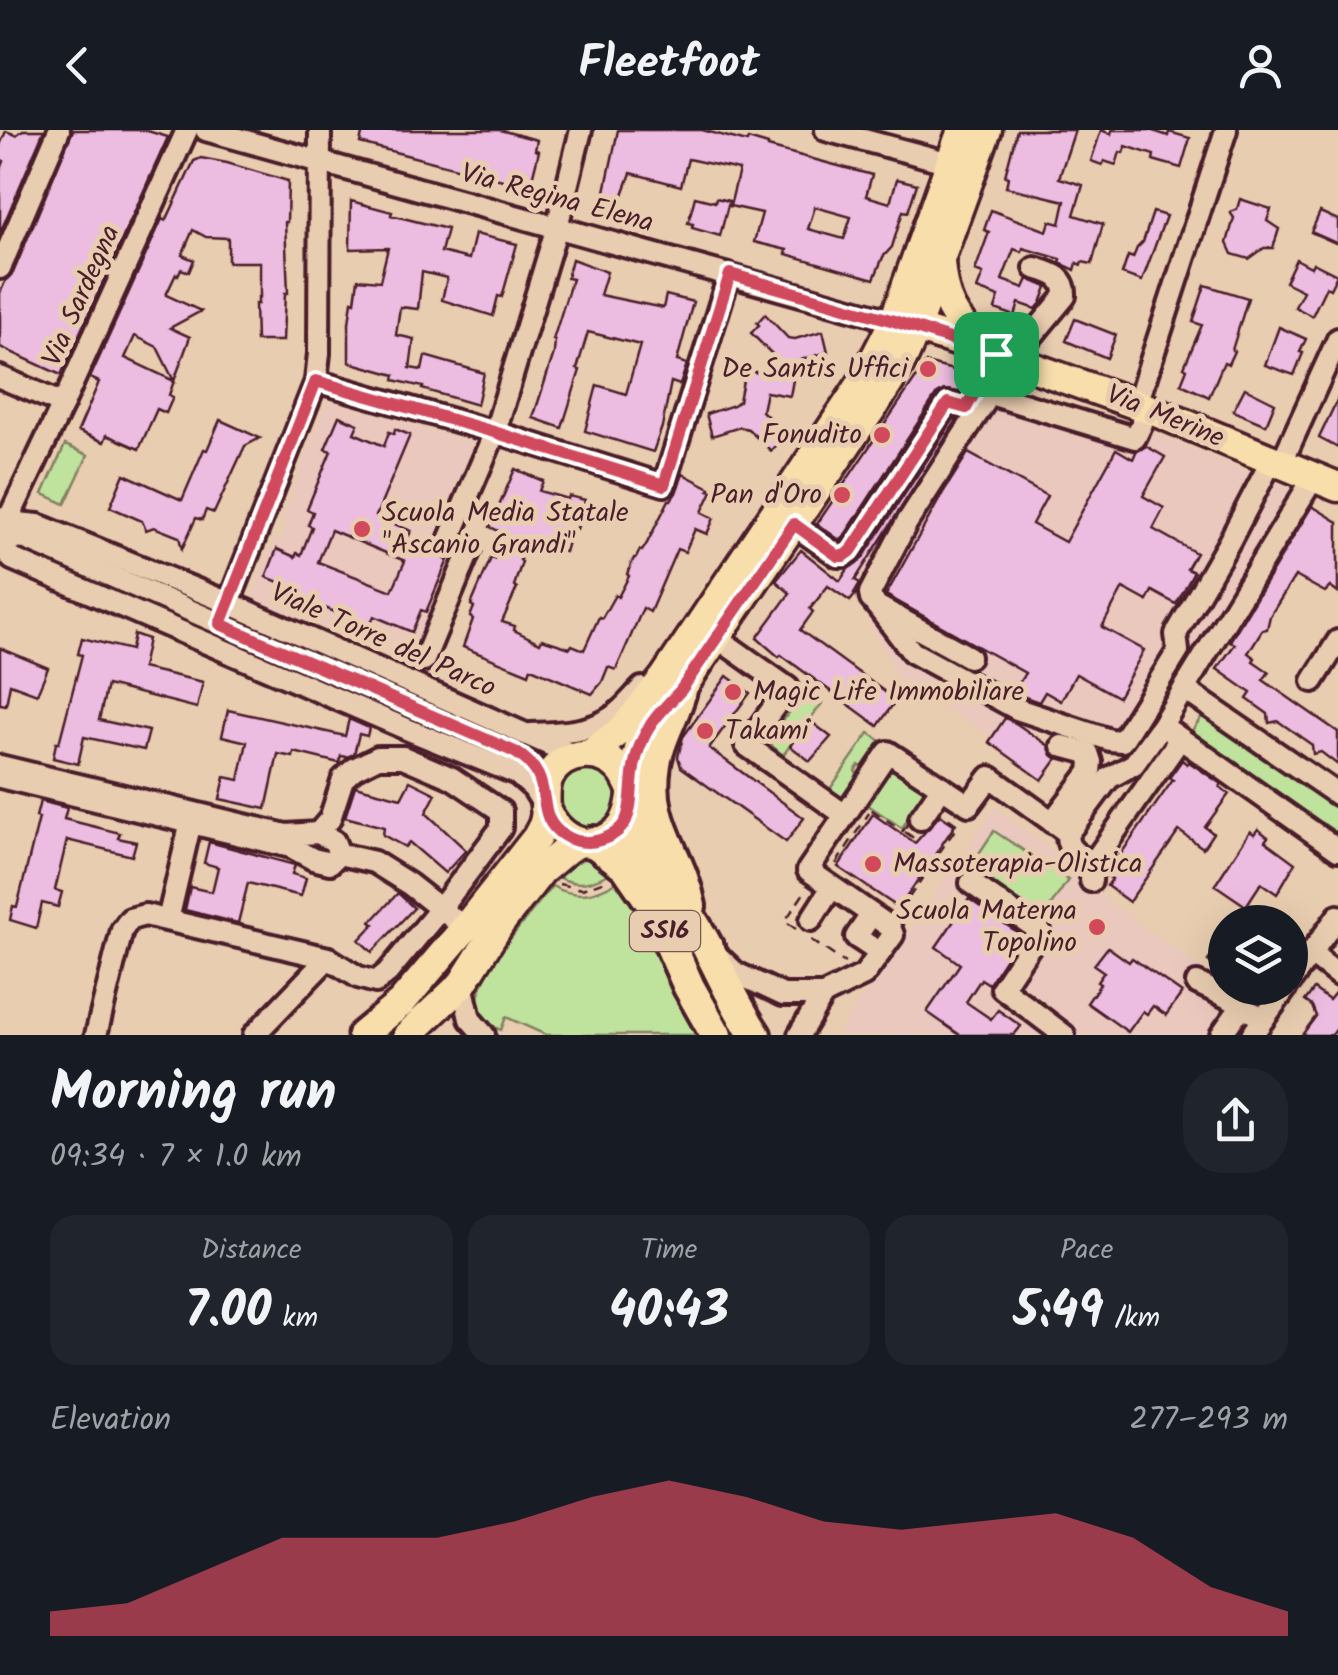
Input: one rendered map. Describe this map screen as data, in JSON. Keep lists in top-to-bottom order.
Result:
{
  "streets": {
    "highway": ["SS16"],
    "main road": ["Via Merine"],
    "street": ["Via Regina Elena", "Via Sardegna", "Viale Torre del Parco"]
  },
  "crossings": [
    ["Via Regina Elena", "Via Merine"],
    ["Via Sardegna", "Viale Torre del Parco"],
    ["Viale Torre del Parco", "SS16"]
  ],
  "places": [
    "De Santis Uffici",
    "Fonudito",
    "Pan d'Oro",
    "Scuola Media Statale \"Ascanio Grandi\"",
    "Magic Life Immobiliare",
    "Takami",
    "Massoterapia-Olistica",
    "Scuola Materna Topolino"
  ],
  "page": {
    "header": "Fleetfoot",
    "heading": ["Morning run", "09:34 · 7 × 1.0 km"],
    "stats": [
      ["Distance", "7.00 km"],
      ["Time", "40:43"],
      ["Pace", "5:49 /km"]
    ],
    "chart": ["Elevation", "277–293 m"]
  }
}
